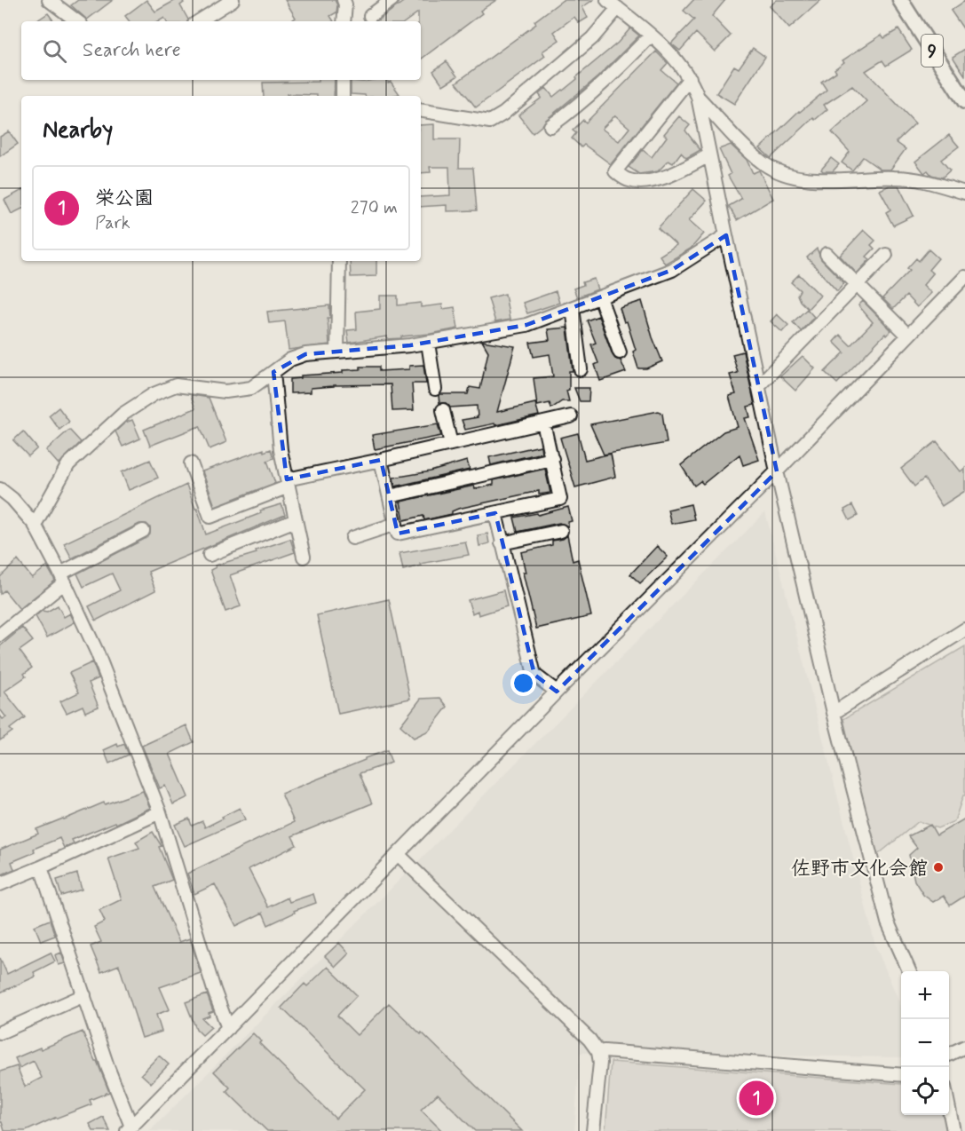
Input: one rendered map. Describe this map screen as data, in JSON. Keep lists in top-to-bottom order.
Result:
{
  "streets": {
    "main road": ["9"]
  },
  "places": ["佐野市文化会館"],
  "page": {
    "search": "Search here",
    "heading": "Nearby",
    "list": [
      {
        "mark": "1",
        "name": "栄公園",
        "note": "Park",
        "value": "270 m"
      }
    ],
    "map_buttons": ["+", "−"],
    "pins": "1"
  }
}
